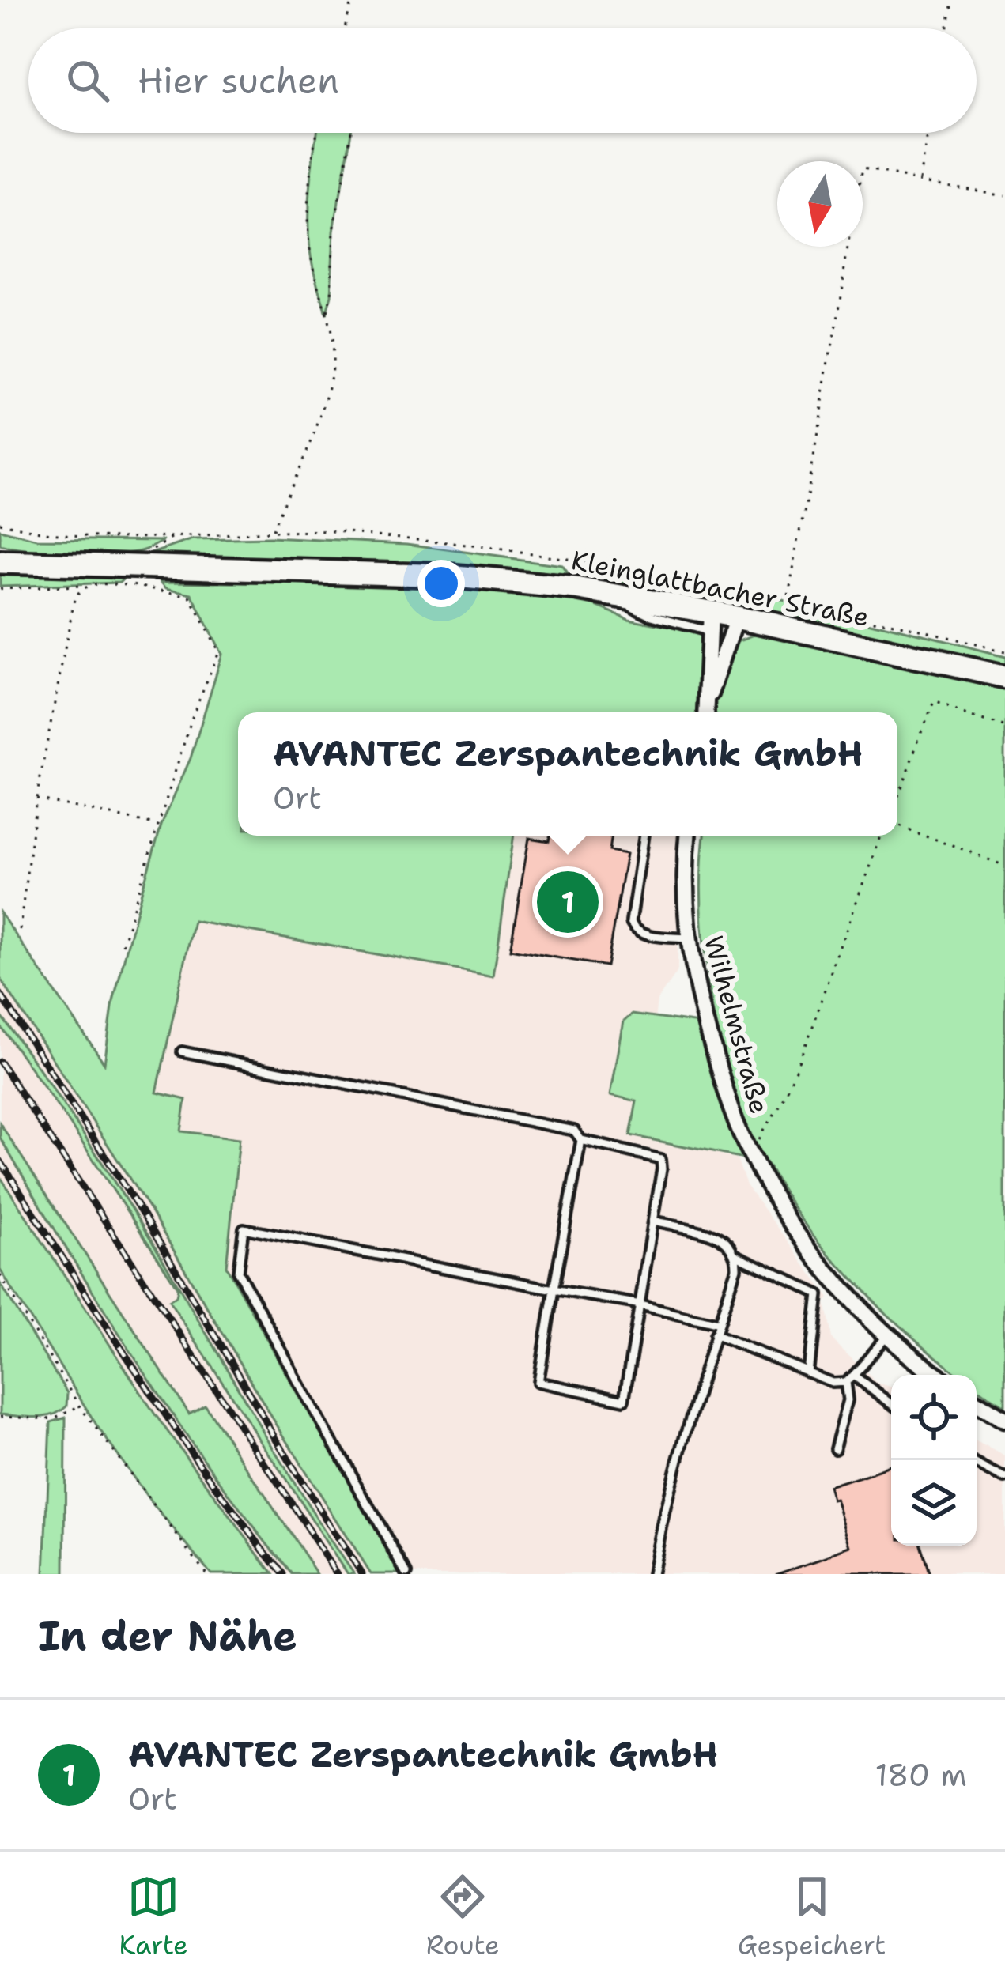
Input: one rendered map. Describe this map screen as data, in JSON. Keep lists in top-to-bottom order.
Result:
{
  "streets": {
    "street": ["Kleinglattbacher Straße", "Wilhelmstraße"]
  },
  "north": "bottom",
  "page": {
    "search": "Hier suchen",
    "popup": ["AVANTEC Zerspantechnik GmbH", "Ort"],
    "pins": "1",
    "heading": "In der Nähe",
    "list": [
      {
        "mark": "1",
        "name": "AVANTEC Zerspantechnik GmbH",
        "note": "Ort",
        "value": "180 m"
      }
    ],
    "nav": ["Karte", "Route", "Gespeichert"]
  }
}
